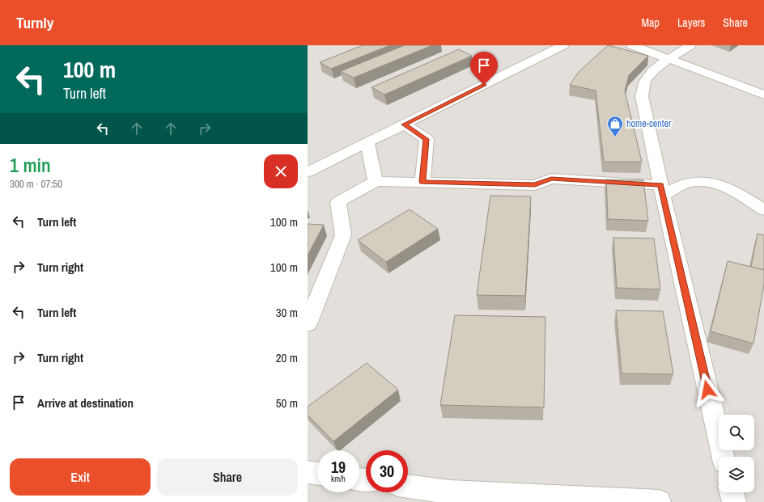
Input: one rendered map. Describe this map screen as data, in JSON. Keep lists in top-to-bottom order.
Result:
{
  "places": {
    "shop": ["home-center"]
  },
  "page": {
    "header": "Turnly",
    "nav": ["Map", "Layers", "Share"],
    "turn": ["100 m", "Turn left"],
    "heading": ["1 min", "300 m · 07:50"],
    "list": [
      {
        "name": "Turn left",
        "value": "100 m"
      },
      {
        "name": "Turn right",
        "value": "100 m"
      },
      {
        "name": "Turn left",
        "value": "30 m"
      },
      {
        "name": "Turn right",
        "value": "20 m"
      },
      {
        "name": "Arrive at destination",
        "value": "50 m"
      }
    ],
    "speed": "19 km/h",
    "limit": "30",
    "buttons": ["Exit", "Share"]
  }
}
